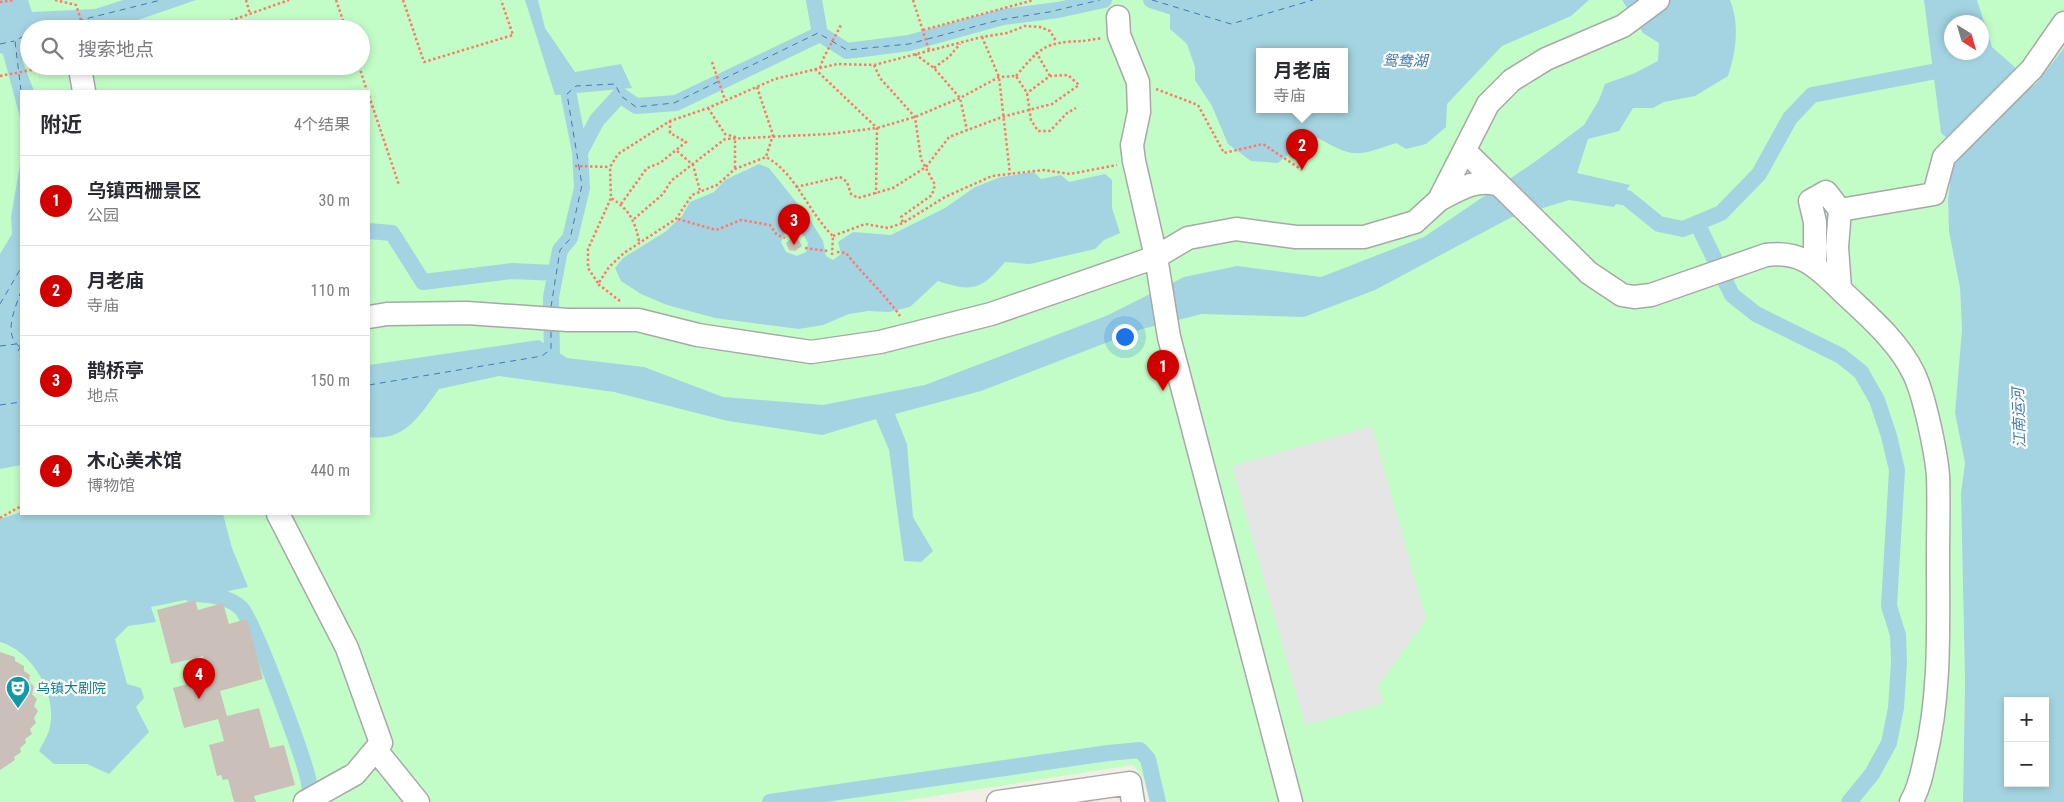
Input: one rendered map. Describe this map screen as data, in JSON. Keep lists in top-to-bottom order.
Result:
{
  "water": ["鸳鸯湖", "江南运河"],
  "places": {
    "theatre": ["乌镇大剧院"]
  },
  "north": "bottom right",
  "page": {
    "search": "搜索地点",
    "popup": ["月老庙", "寺庙"],
    "heading": ["附近", "4个结果"],
    "pins": [
      "2",
      "3",
      "1",
      "4"
    ],
    "list": [
      {
        "mark": "1",
        "name": "乌镇西栅景区",
        "note": "公园",
        "value": "30 m"
      },
      {
        "mark": "2",
        "name": "月老庙",
        "note": "寺庙",
        "value": "110 m"
      },
      {
        "mark": "3",
        "name": "鹊桥亭",
        "note": "地点",
        "value": "150 m"
      },
      {
        "mark": "4",
        "name": "木心美术馆",
        "note": "博物馆",
        "value": "440 m"
      }
    ],
    "map_buttons": ["+", "−"]
  }
}
